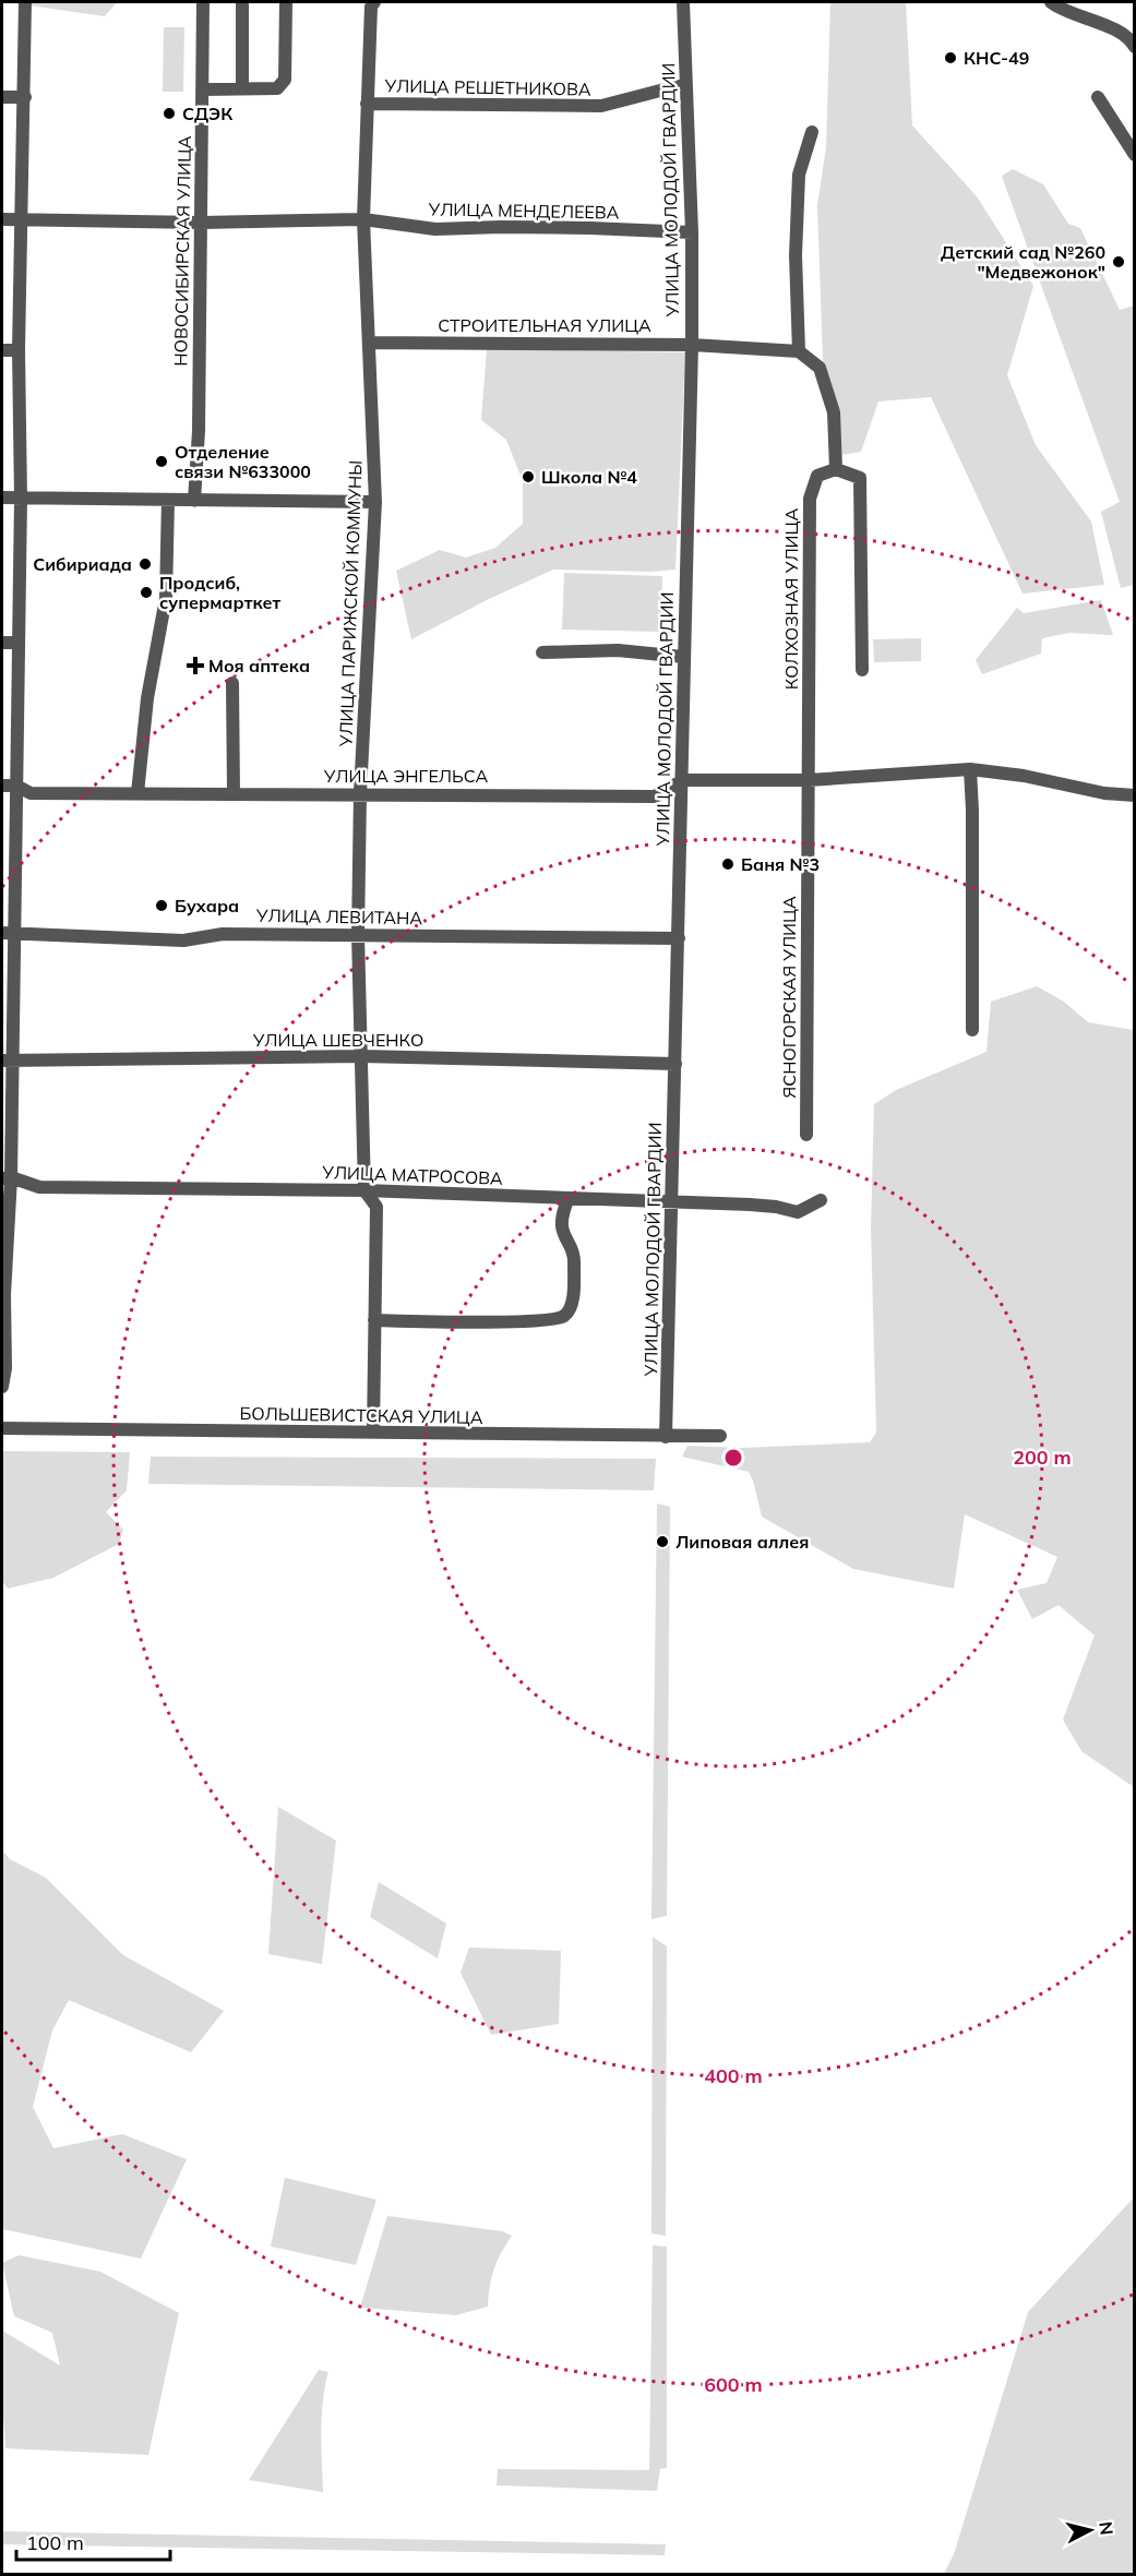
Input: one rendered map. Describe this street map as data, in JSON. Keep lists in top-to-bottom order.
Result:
{
  "streets": {
    "street": [
      "УЛИЦА РЕШЕТНИКОВА",
      "УЛИЦА МОЛОДОЙ ГВАРДИИ",
      "УЛИЦА МЕНДЕЛЕЕВА",
      "НОВОСИБИРСКАЯ УЛИЦА",
      "СТРОИТЕЛЬНАЯ УЛИЦА",
      "КОЛХОЗНАЯ УЛИЦА",
      "УЛИЦА ПАРИЖСКОЙ КОММУНЫ",
      "УЛИЦА ЭНГЕЛЬСА",
      "УЛИЦА ЛЕВИТАНА",
      "ЯСНОГОРСКАЯ УЛИЦА",
      "УЛИЦА ШЕВЧЕНКО",
      "УЛИЦА МАТРОСОВА",
      "БОЛЬШЕВИСТСКАЯ УЛИЦА"
    ]
  },
  "crossings": [
    ["УЛИЦА РЕШЕТНИКОВА", "УЛИЦА МОЛОДОЙ ГВАРДИИ"],
    ["УЛИЦА РЕШЕТНИКОВА", "УЛИЦА ПАРИЖСКОЙ КОММУНЫ"],
    ["УЛИЦА МОЛОДОЙ ГВАРДИИ", "УЛИЦА МЕНДЕЛЕЕВА"],
    ["УЛИЦА МОЛОДОЙ ГВАРДИИ", "СТРОИТЕЛЬНАЯ УЛИЦА"],
    ["УЛИЦА МОЛОДОЙ ГВАРДИИ", "УЛИЦА ЭНГЕЛЬСА"],
    ["УЛИЦА МОЛОДОЙ ГВАРДИИ", "УЛИЦА ЛЕВИТАНА"],
    ["УЛИЦА МОЛОДОЙ ГВАРДИИ", "УЛИЦА ШЕВЧЕНКО"],
    ["УЛИЦА МОЛОДОЙ ГВАРДИИ", "УЛИЦА МАТРОСОВА"],
    ["УЛИЦА МОЛОДОЙ ГВАРДИИ", "БОЛЬШЕВИСТСКАЯ УЛИЦА"],
    ["УЛИЦА МЕНДЕЛЕЕВА", "НОВОСИБИРСКАЯ УЛИЦА"],
    ["УЛИЦА МЕНДЕЛЕЕВА", "УЛИЦА ПАРИЖСКОЙ КОММУНЫ"],
    ["СТРОИТЕЛЬНАЯ УЛИЦА", "УЛИЦА ПАРИЖСКОЙ КОММУНЫ"],
    ["КОЛХОЗНАЯ УЛИЦА", "УЛИЦА ЭНГЕЛЬСА"],
    ["КОЛХОЗНАЯ УЛИЦА", "ЯСНОГОРСКАЯ УЛИЦА"],
    ["УЛИЦА ПАРИЖСКОЙ КОММУНЫ", "УЛИЦА ЭНГЕЛЬСА"],
    ["УЛИЦА ПАРИЖСКОЙ КОММУНЫ", "УЛИЦА ЛЕВИТАНА"],
    ["УЛИЦА ПАРИЖСКОЙ КОММУНЫ", "УЛИЦА ШЕВЧЕНКО"],
    ["УЛИЦА ПАРИЖСКОЙ КОММУНЫ", "УЛИЦА МАТРОСОВА"],
    ["УЛИЦА ПАРИЖСКОЙ КОММУНЫ", "БОЛЬШЕВИСТСКАЯ УЛИЦА"],
    ["УЛИЦА ЭНГЕЛЬСА", "ЯСНОГОРСКАЯ УЛИЦА"]
  ],
  "places": {
    "other": [
      "КНС-49",
      "СДЭК",
      "Детский сад №260 \"Медвежонок\"",
      "Отделение связи №633000",
      "Школа №4",
      "Сибириада",
      "Продсиб, супермарткет",
      "Баня №3",
      "Бухара",
      "Липовая аллея"
    ],
    "health": ["Моя аптека"]
  },
  "scale_bar": "100 m",
  "north": "right",
  "rings": ["200 m", "400 m", "600 m"]
}
